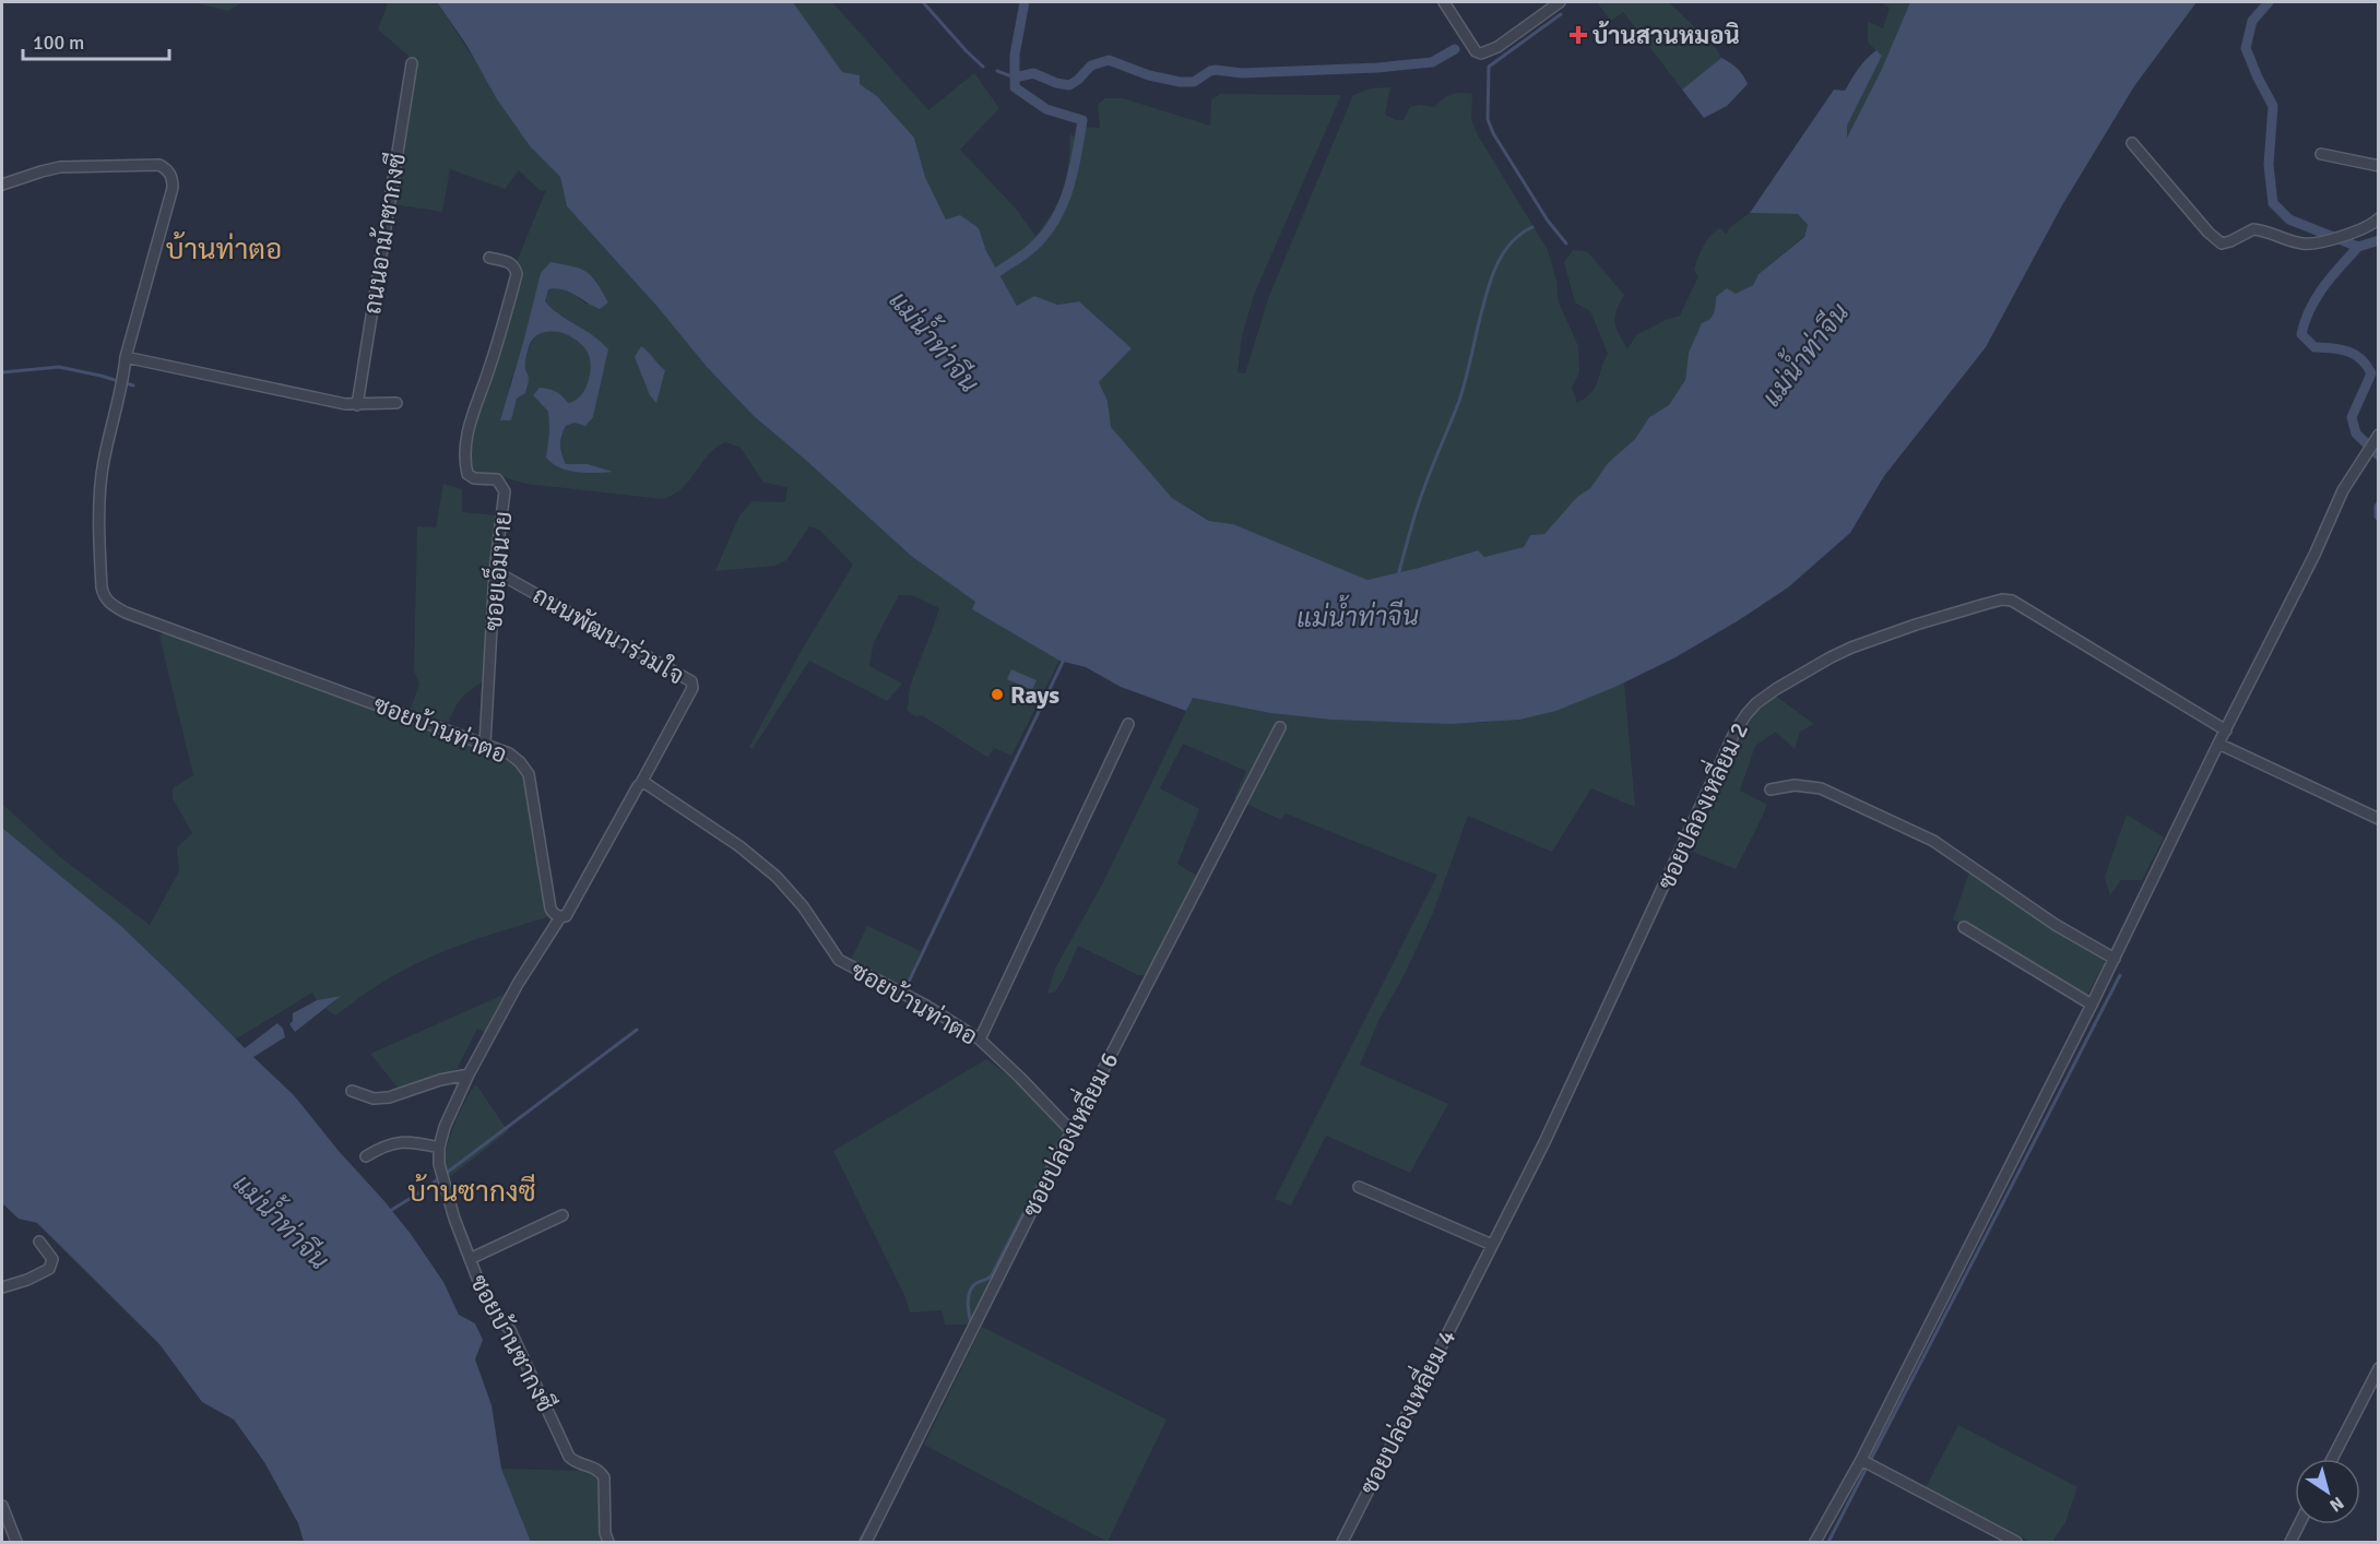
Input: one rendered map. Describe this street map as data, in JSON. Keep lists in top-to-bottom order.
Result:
{
  "streets": {
    "street": [
      "ถนนอาม้าซากงซี",
      "ซอยเอ็มนาย",
      "ถนนพัฒนาร่วมใจ",
      "ซอยบ้านท่าตอ",
      "ซอยปล่องเหลี่ยม 2",
      "ซอยปล่องเหลี่ยม 6",
      "ซอยบ้านซากงซี",
      "ซอยปล่องเหลี่ยม 4"
    ]
  },
  "crossings": [
    ["ซอยเอ็มนาย", "ถนนพัฒนาร่วมใจ"],
    ["ซอยเอ็มนาย", "ซอยบ้านท่าตอ"],
    ["ถนนพัฒนาร่วมใจ", "ซอยบ้านท่าตอ"],
    ["ซอยบ้านท่าตอ", "ซอยปล่องเหลี่ยม 6"],
    ["ซอยบ้านท่าตอ", "ซอยบ้านซากงซี"],
    ["ซอยปล่องเหลี่ยม 2", "ซอยปล่องเหลี่ยม 4"]
  ],
  "districts": ["บ้านท่าตอ", "บ้านซากงซี"],
  "water": ["แม่น้ำท่าจีน"],
  "places": {
    "health": ["บ้านสวนหมอนิ"],
    "other": ["Rays"]
  },
  "scale_bar": "100 m",
  "north": "bottom right"
}
